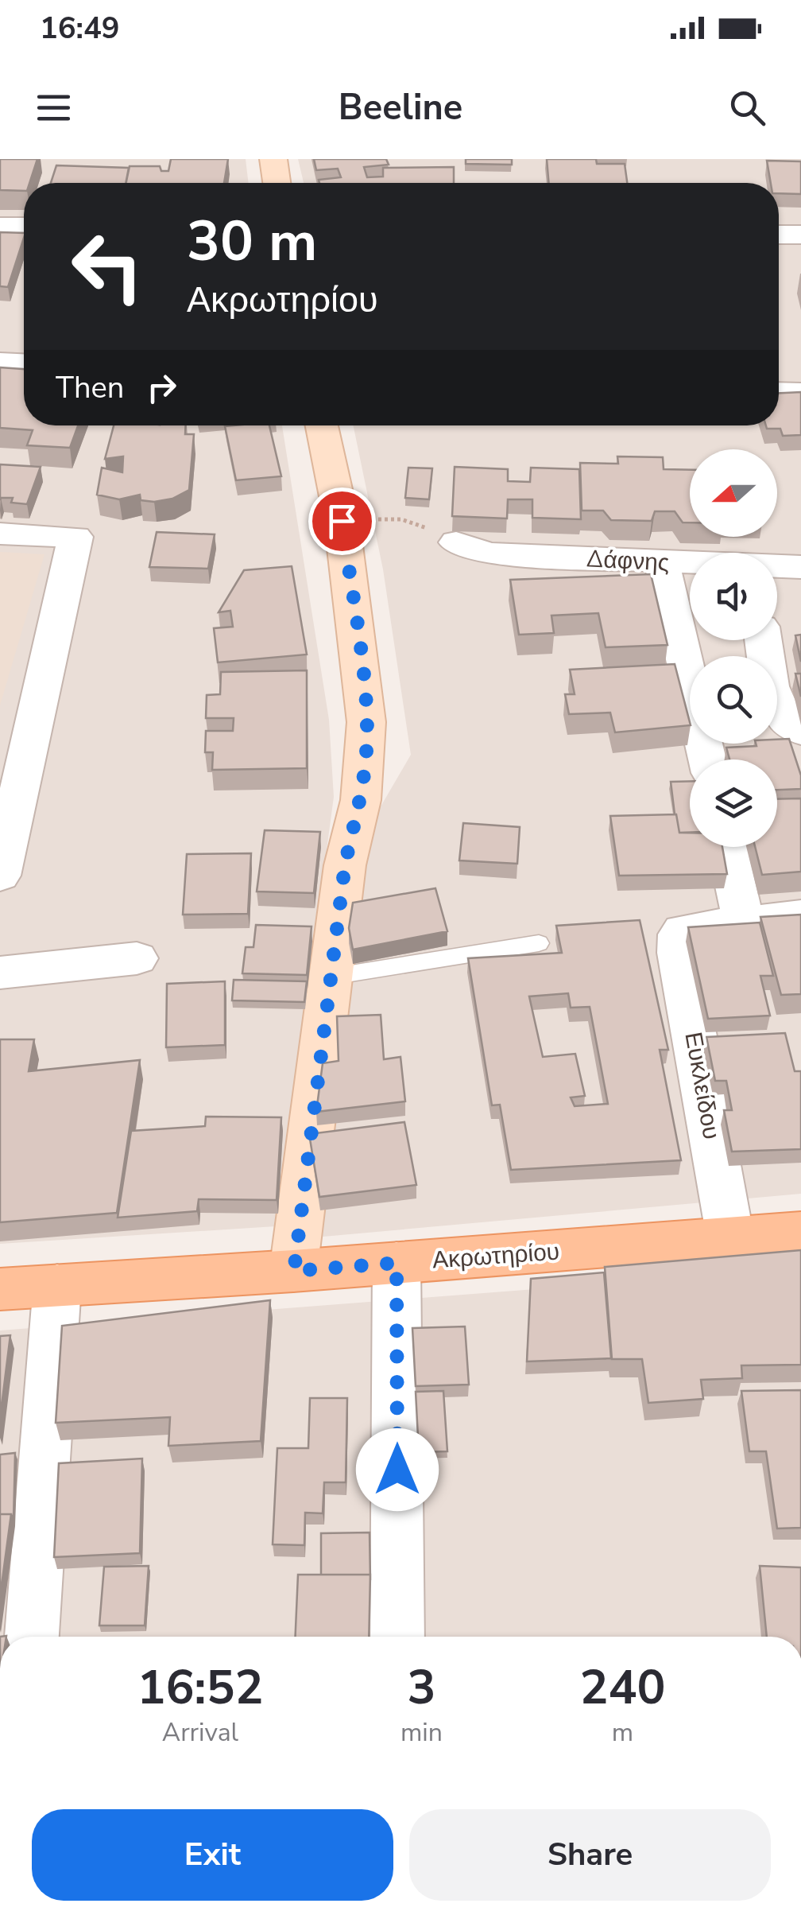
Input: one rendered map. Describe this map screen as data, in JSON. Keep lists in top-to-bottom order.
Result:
{
  "streets": {
    "main road": ["Ακρωτηρίου"],
    "street": ["Δάφνης", "Ευκλείδου"]
  },
  "crossings": [
    ["Ευκλείδου", "Ακρωτηρίου"]
  ],
  "north": "left",
  "page": {
    "status": "16:49",
    "header": "Beeline",
    "turn": ["30 m", "Ακρωτηρίου"],
    "then": "Then",
    "eta": [
      "16:52",
      "Arrival",
      "3",
      "min",
      "240",
      "m"
    ],
    "buttons": ["Exit", "Share"]
  }
}
